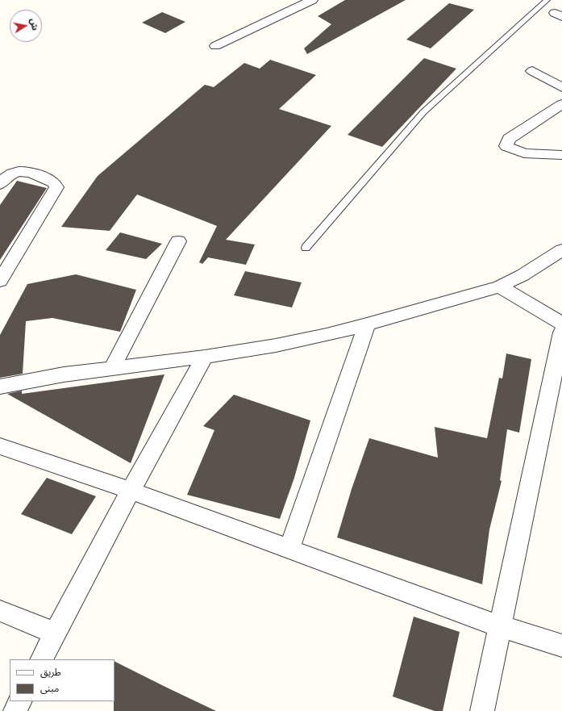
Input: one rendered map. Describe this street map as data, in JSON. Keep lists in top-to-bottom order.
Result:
{
  "legend": ["طريق", "مبنى"],
  "north": "right"
}
